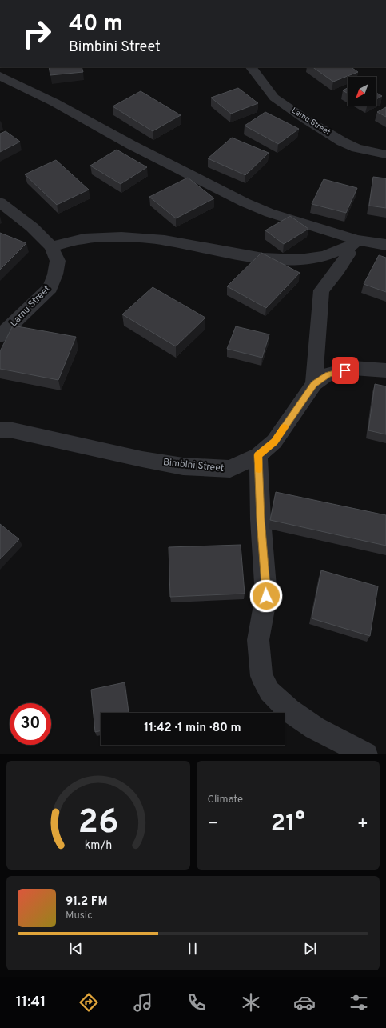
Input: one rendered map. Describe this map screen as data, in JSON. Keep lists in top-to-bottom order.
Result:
{
  "streets": {
    "street": ["Lamu Street", "Bimbini Street"]
  },
  "north": "bottom left",
  "page": {
    "turn": ["40 m", "Bimbini Street"],
    "limit": "30",
    "trip": "11:42 · 1 min · 80 m",
    "tile": "Climate",
    "heat": ["−", "21°", "+"],
    "song": ["91.2 FM", "Music"],
    "tabs": "11:41",
    "gauge": ["26", "km/h"]
  }
}
